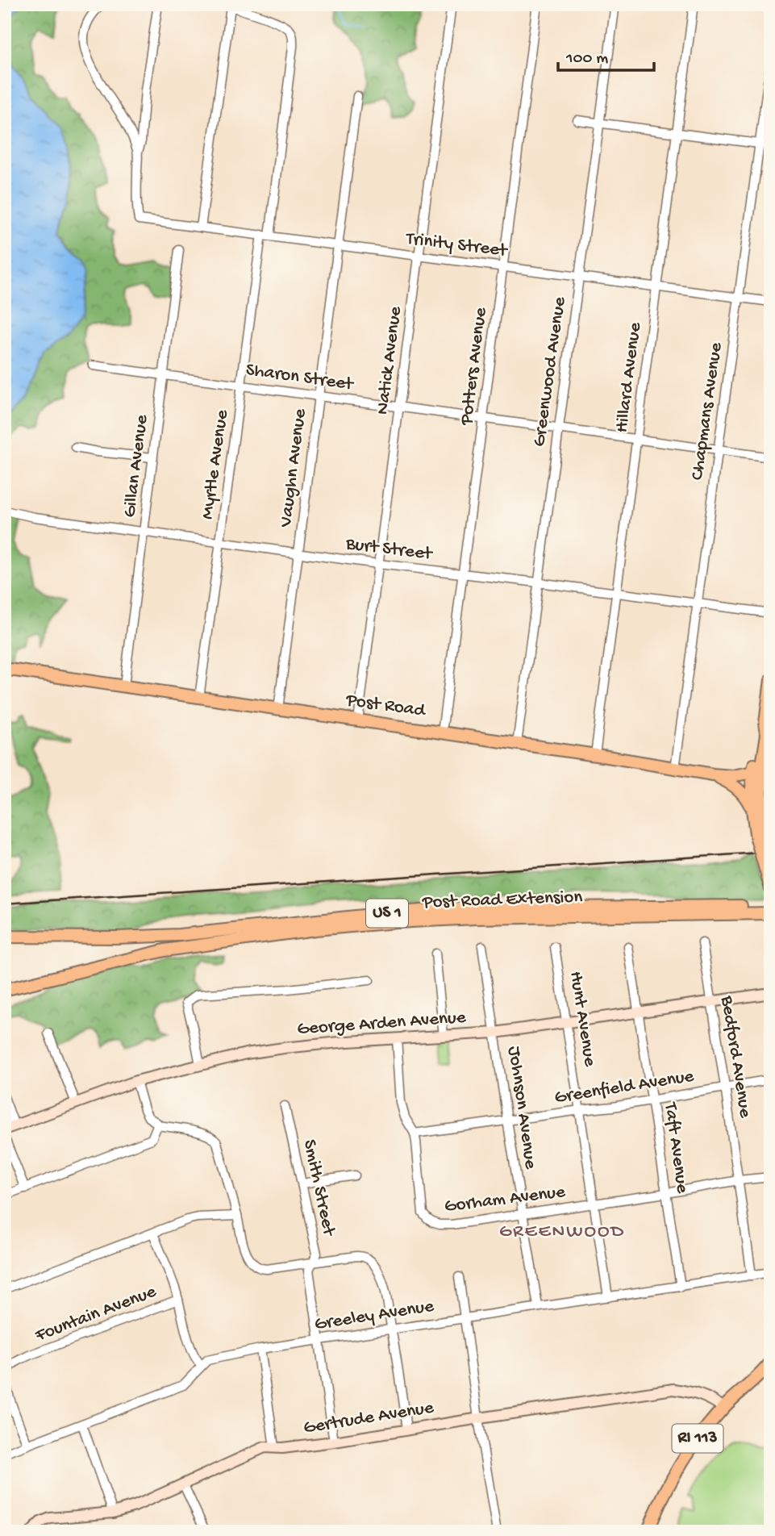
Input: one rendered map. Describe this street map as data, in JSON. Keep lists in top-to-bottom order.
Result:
{
  "streets": {
    "main road": [
      "Post Road",
      "Post Road Extension",
      "US 1",
      "RI 113"
    ],
    "street": [
      "Trinity Street",
      "Natick Avenue",
      "Potters Avenue",
      "Greenwood Avenue",
      "Sharon Street",
      "Hillard Avenue",
      "Chapmans Avenue",
      "Myrtle Avenue",
      "Gillan Avenue",
      "Vaughn Avenue",
      "Burt Street",
      "Hunt Avenue",
      "George Arden Avenue",
      "Bedford Avenue",
      "Greenfield Avenue",
      "Johnson Avenue",
      "Taft Avenue",
      "Smith Street",
      "Gorham Avenue",
      "Fountain Avenue",
      "Greeley Avenue",
      "Gertrude Avenue"
    ]
  },
  "crossings": [
    ["Trinity Street", "Natick Avenue"],
    ["Trinity Street", "Potters Avenue"],
    ["Trinity Street", "Greenwood Avenue"],
    ["Trinity Street", "Hillard Avenue"],
    ["Trinity Street", "Chapmans Avenue"],
    ["Trinity Street", "Myrtle Avenue"],
    ["Trinity Street", "Vaughn Avenue"],
    ["Natick Avenue", "Sharon Street"],
    ["Natick Avenue", "Burt Street"],
    ["Natick Avenue", "Post Road"],
    ["Potters Avenue", "Sharon Street"],
    ["Potters Avenue", "Burt Street"],
    ["Potters Avenue", "Post Road"],
    ["Greenwood Avenue", "Sharon Street"],
    ["Greenwood Avenue", "Burt Street"],
    ["Greenwood Avenue", "Post Road"],
    ["Sharon Street", "Hillard Avenue"],
    ["Sharon Street", "Chapmans Avenue"],
    ["Sharon Street", "Myrtle Avenue"],
    ["Sharon Street", "Gillan Avenue"],
    ["Sharon Street", "Vaughn Avenue"],
    ["Hillard Avenue", "Burt Street"],
    ["Hillard Avenue", "Post Road"],
    ["Chapmans Avenue", "Burt Street"],
    ["Chapmans Avenue", "Post Road"],
    ["Myrtle Avenue", "Burt Street"],
    ["Myrtle Avenue", "Post Road"],
    ["Gillan Avenue", "Burt Street"],
    ["Gillan Avenue", "Post Road"],
    ["Vaughn Avenue", "Burt Street"],
    ["Vaughn Avenue", "Post Road"],
    ["Hunt Avenue", "George Arden Avenue"],
    ["Hunt Avenue", "Greenfield Avenue"],
    ["Hunt Avenue", "Gorham Avenue"],
    ["Hunt Avenue", "Greeley Avenue"],
    ["George Arden Avenue", "Bedford Avenue"],
    ["George Arden Avenue", "Johnson Avenue"],
    ["George Arden Avenue", "Taft Avenue"],
    ["George Arden Avenue", "Gorham Avenue"],
    ["Bedford Avenue", "Greenfield Avenue"],
    ["Bedford Avenue", "Gorham Avenue"],
    ["Bedford Avenue", "Greeley Avenue"],
    ["Greenfield Avenue", "Johnson Avenue"],
    ["Greenfield Avenue", "Taft Avenue"],
    ["Greenfield Avenue", "Gorham Avenue"],
    ["Johnson Avenue", "Gorham Avenue"],
    ["Johnson Avenue", "Greeley Avenue"],
    ["Taft Avenue", "Gorham Avenue"],
    ["Taft Avenue", "Greeley Avenue"],
    ["Smith Street", "Greeley Avenue"],
    ["Smith Street", "Gertrude Avenue"],
    ["Fountain Avenue", "Greeley Avenue"],
    ["Gertrude Avenue", "RI 113"]
  ],
  "districts": ["GREENWOOD"],
  "scale_bar": "100 m"
}
